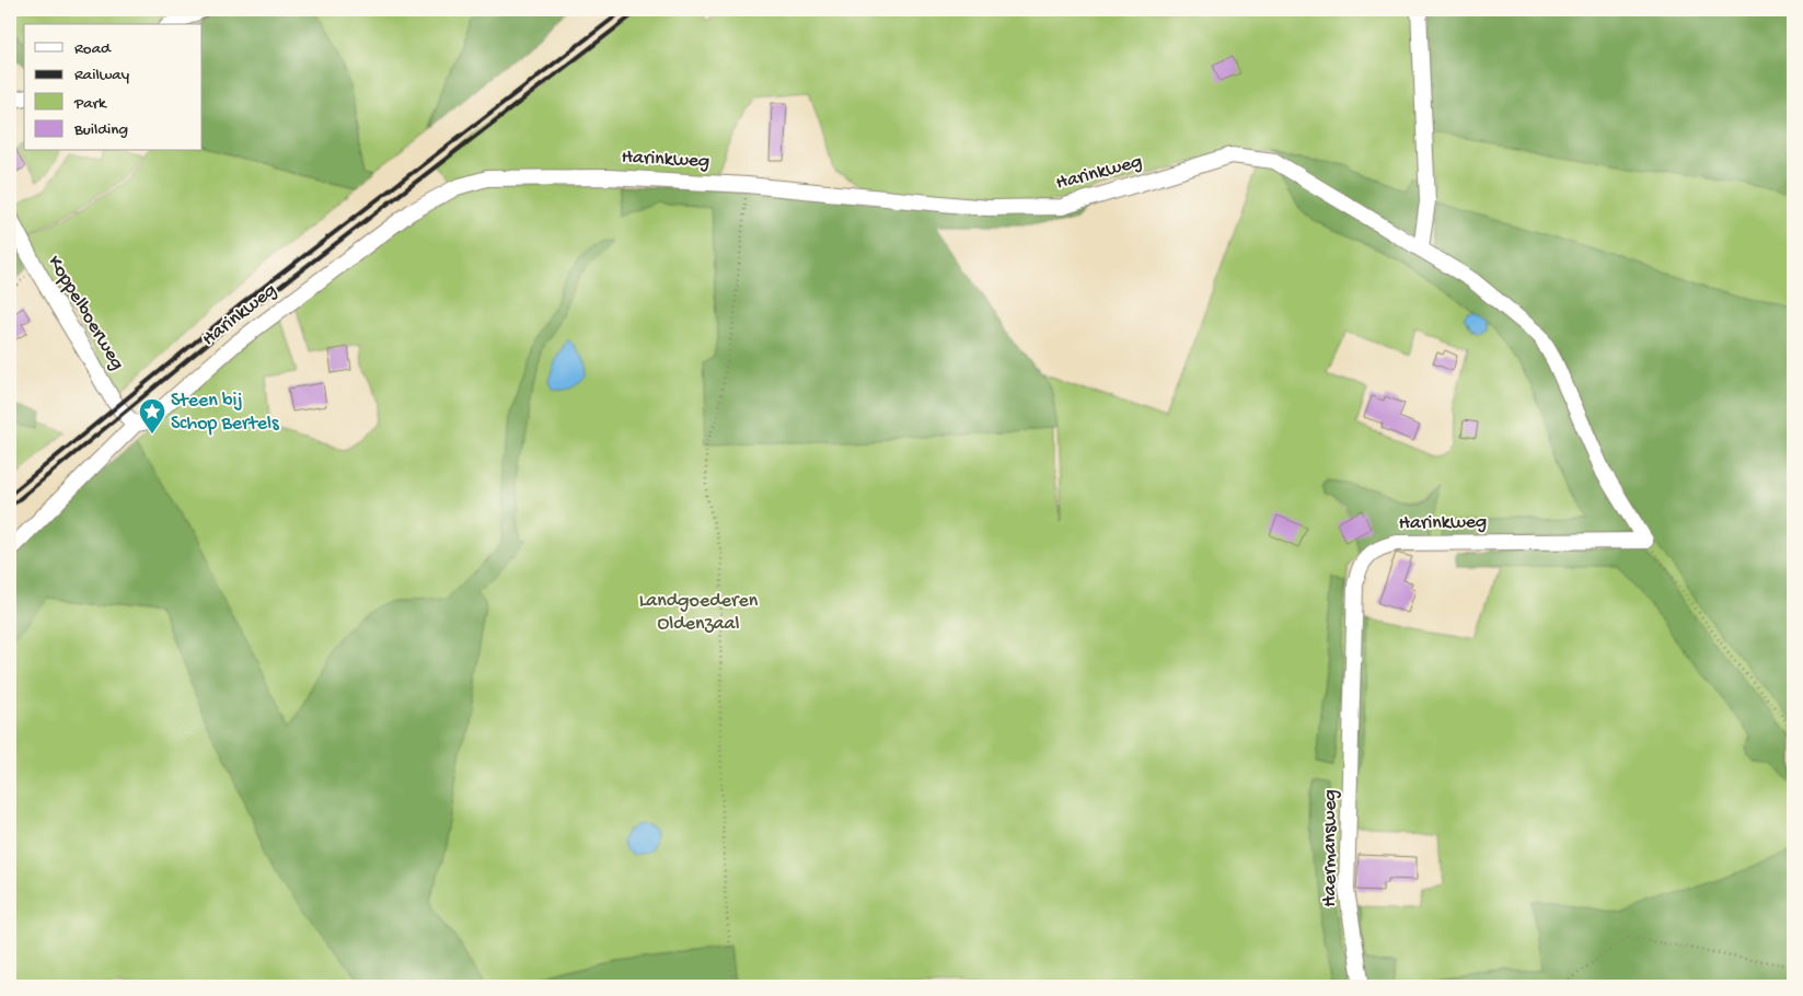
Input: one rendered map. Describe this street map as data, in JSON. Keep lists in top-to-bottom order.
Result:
{
  "streets": {
    "street": ["Harinkweg", "Koppelboerweg", "Haermansweg"]
  },
  "crossings": [
    ["Harinkweg", "Koppelboerweg"],
    ["Harinkweg", "Haermansweg"]
  ],
  "parks": ["Landgoederen Oldenzaal"],
  "places": {
    "place": ["Steen bij Schop Bertels"]
  },
  "legend": [
    "Road",
    "Railway",
    "Park",
    "Building"
  ]
}
